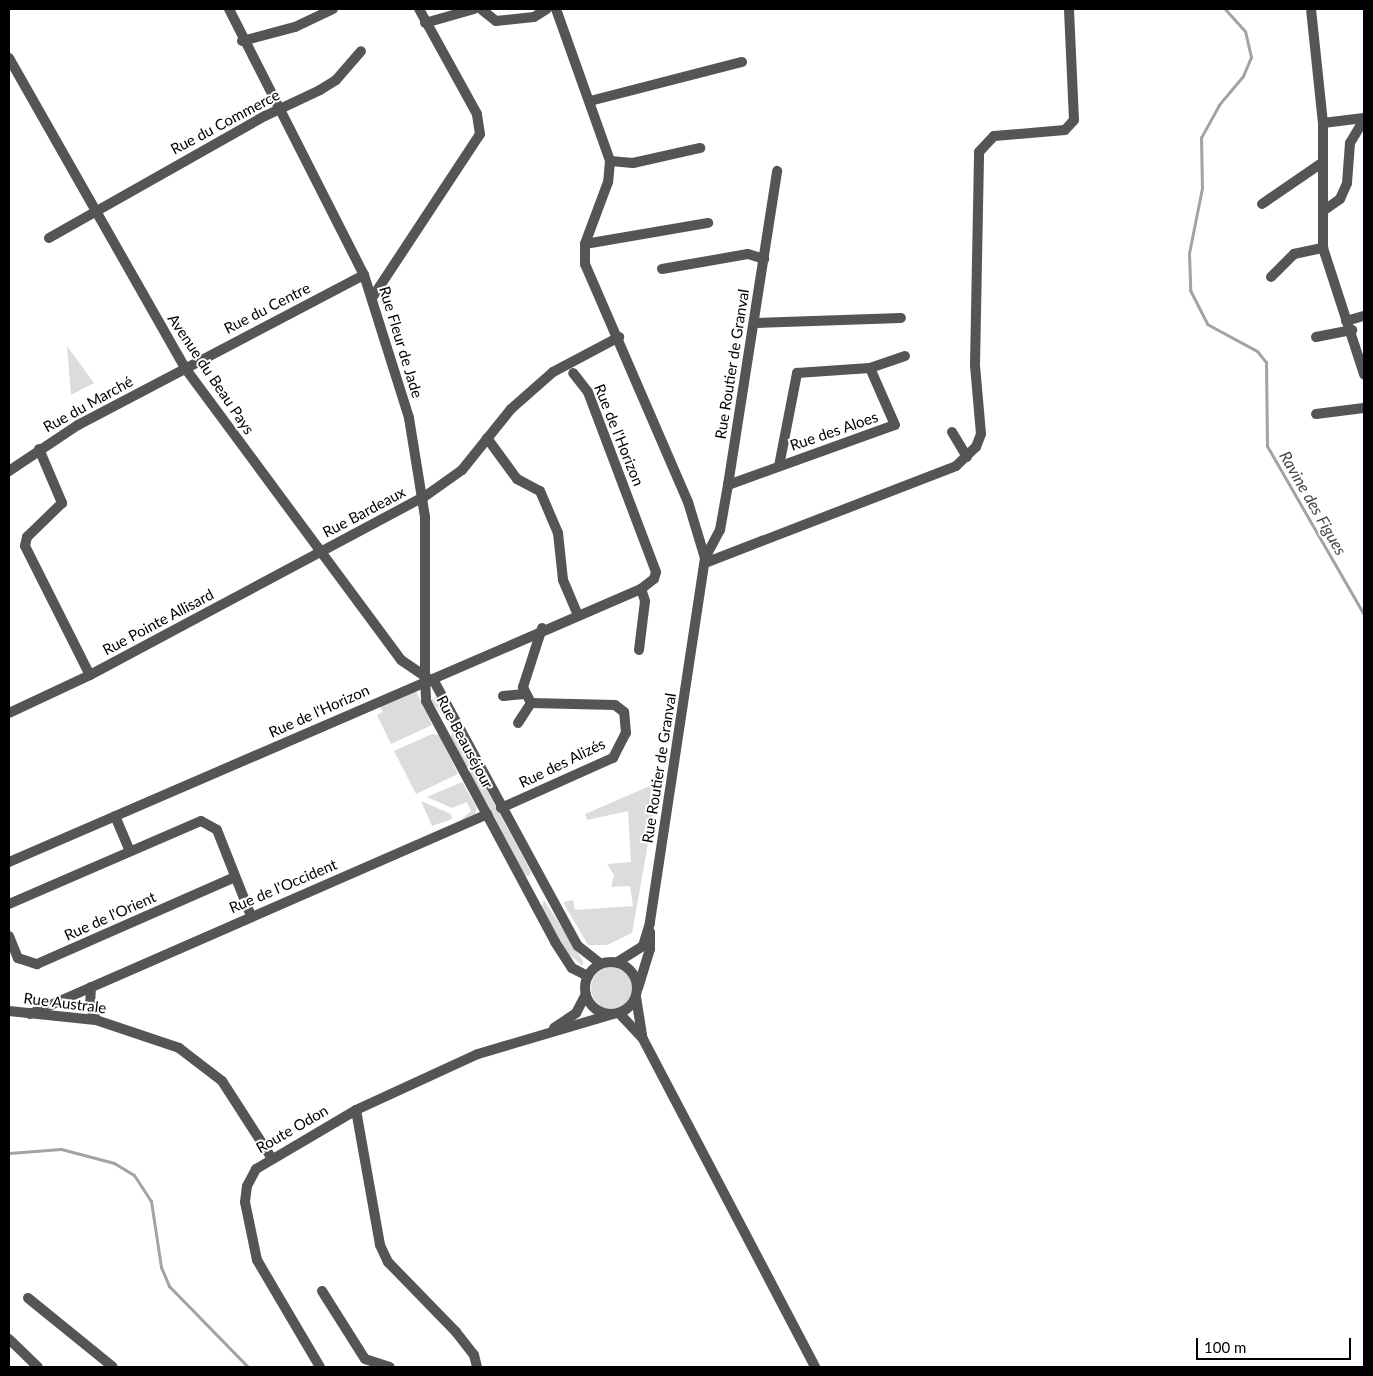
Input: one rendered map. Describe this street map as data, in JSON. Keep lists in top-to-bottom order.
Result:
{
  "streets": {
    "street": [
      "Rue du Commerce",
      "Rue du Centre",
      "Rue Fleur de Jade",
      "Rue Routier de Granval",
      "Avenue du Beau Pays",
      "Rue du Marché",
      "Rue des Aloes",
      "Rue de l'Horizon",
      "Rue Bardeaux",
      "Rue Pointe Allisard",
      "Rue Beauséjour",
      "Rue des Alizés",
      "Rue de l'Occident",
      "Rue de l'Orient",
      "Rue Australe",
      "Route Odon"
    ]
  },
  "crossings": [
    ["Rue du Commerce", "Rue Fleur de Jade"],
    ["Rue du Commerce", "Avenue du Beau Pays"],
    ["Rue du Centre", "Rue Fleur de Jade"],
    ["Rue du Centre", "Avenue du Beau Pays"],
    ["Rue du Centre", "Rue du Marché"],
    ["Rue Fleur de Jade", "Avenue du Beau Pays"],
    ["Rue Fleur de Jade", "Rue de l'Horizon"],
    ["Rue Fleur de Jade", "Rue Bardeaux"],
    ["Rue Fleur de Jade", "Rue Beauséjour"],
    ["Rue Routier de Granval", "Rue des Aloes"],
    ["Rue Routier de Granval", "Rue Bardeaux"],
    ["Avenue du Beau Pays", "Rue du Marché"],
    ["Avenue du Beau Pays", "Rue de l'Horizon"],
    ["Avenue du Beau Pays", "Rue Bardeaux"],
    ["Avenue du Beau Pays", "Rue Pointe Allisard"],
    ["Avenue du Beau Pays", "Rue Beauséjour"],
    ["Rue de l'Horizon", "Rue Beauséjour"],
    ["Rue Bardeaux", "Rue Pointe Allisard"],
    ["Rue Beauséjour", "Rue des Alizés"],
    ["Rue Beauséjour", "Rue de l'Occident"],
    ["Rue Beauséjour", "Route Odon"],
    ["Rue de l'Occident", "Rue Australe"],
    ["Rue Australe", "Route Odon"]
  ],
  "water": ["Ravine des Figues"],
  "scale_bar": "100 m"
}
